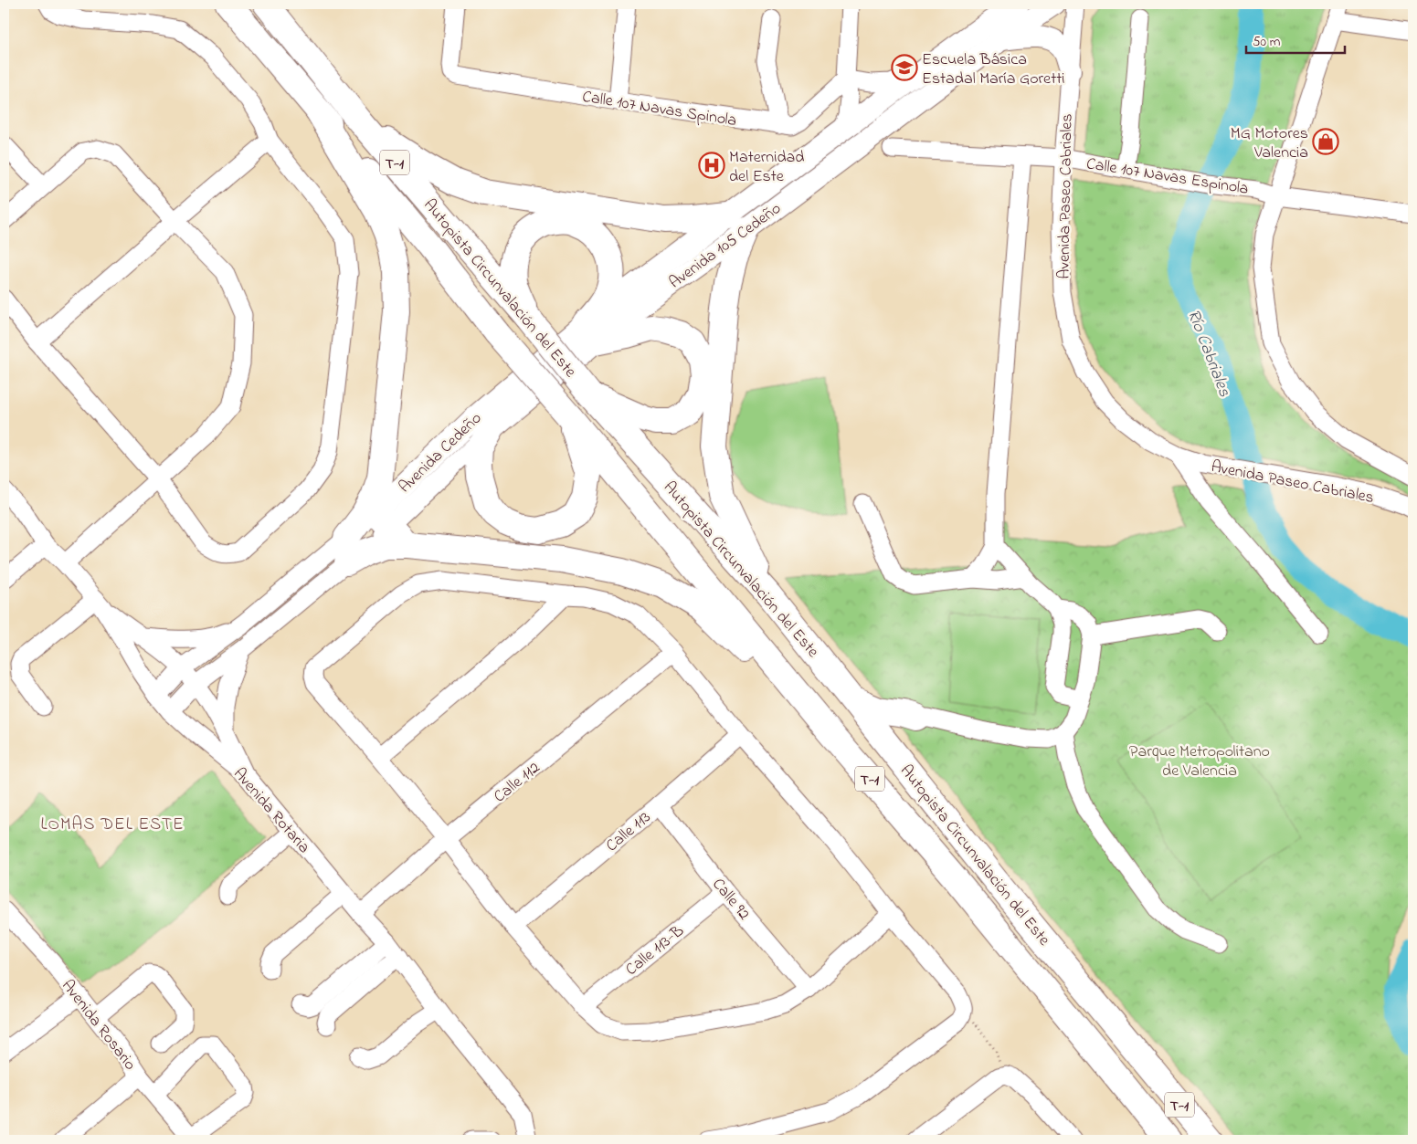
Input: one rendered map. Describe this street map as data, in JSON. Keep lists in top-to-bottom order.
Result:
{
  "streets": {
    "highway": ["T-1", "Autopista Circunvalación del Este"],
    "main road": ["Avenida 105 Cedeño", "Avenida Cedeño"],
    "street": [
      "Calle 107 Navas Spinola",
      "Calle 107 Navas Espinola",
      "Avenida Paseo Cabriales",
      "Calle 112",
      "Avenida Rotaria",
      "Calle 113",
      "Calle 92",
      "Calle 113-B",
      "Avenida Rosario"
    ]
  },
  "crossings": [
    ["Calle 107 Navas Espinola", "Avenida Paseo Cabriales"],
    ["Avenida 105 Cedeño", "Avenida Cedeño"],
    ["Avenida Cedeño", "Avenida Rotaria"],
    ["Calle 112", "Avenida Rotaria"],
    ["Calle 113", "Calle 92"],
    ["Calle 92", "Calle 113-B"]
  ],
  "districts": ["LOMAS DEL ESTE"],
  "water": ["Río Cabriales"],
  "parks": ["Parque Metropolitano de Valencia"],
  "places": {
    "school or university": ["Escuela Básica Estadal María Goretti"],
    "shop": ["MG Motores Valencia"],
    "hospital": ["Maternidad del Este"]
  },
  "scale_bar": "50 m"
}
